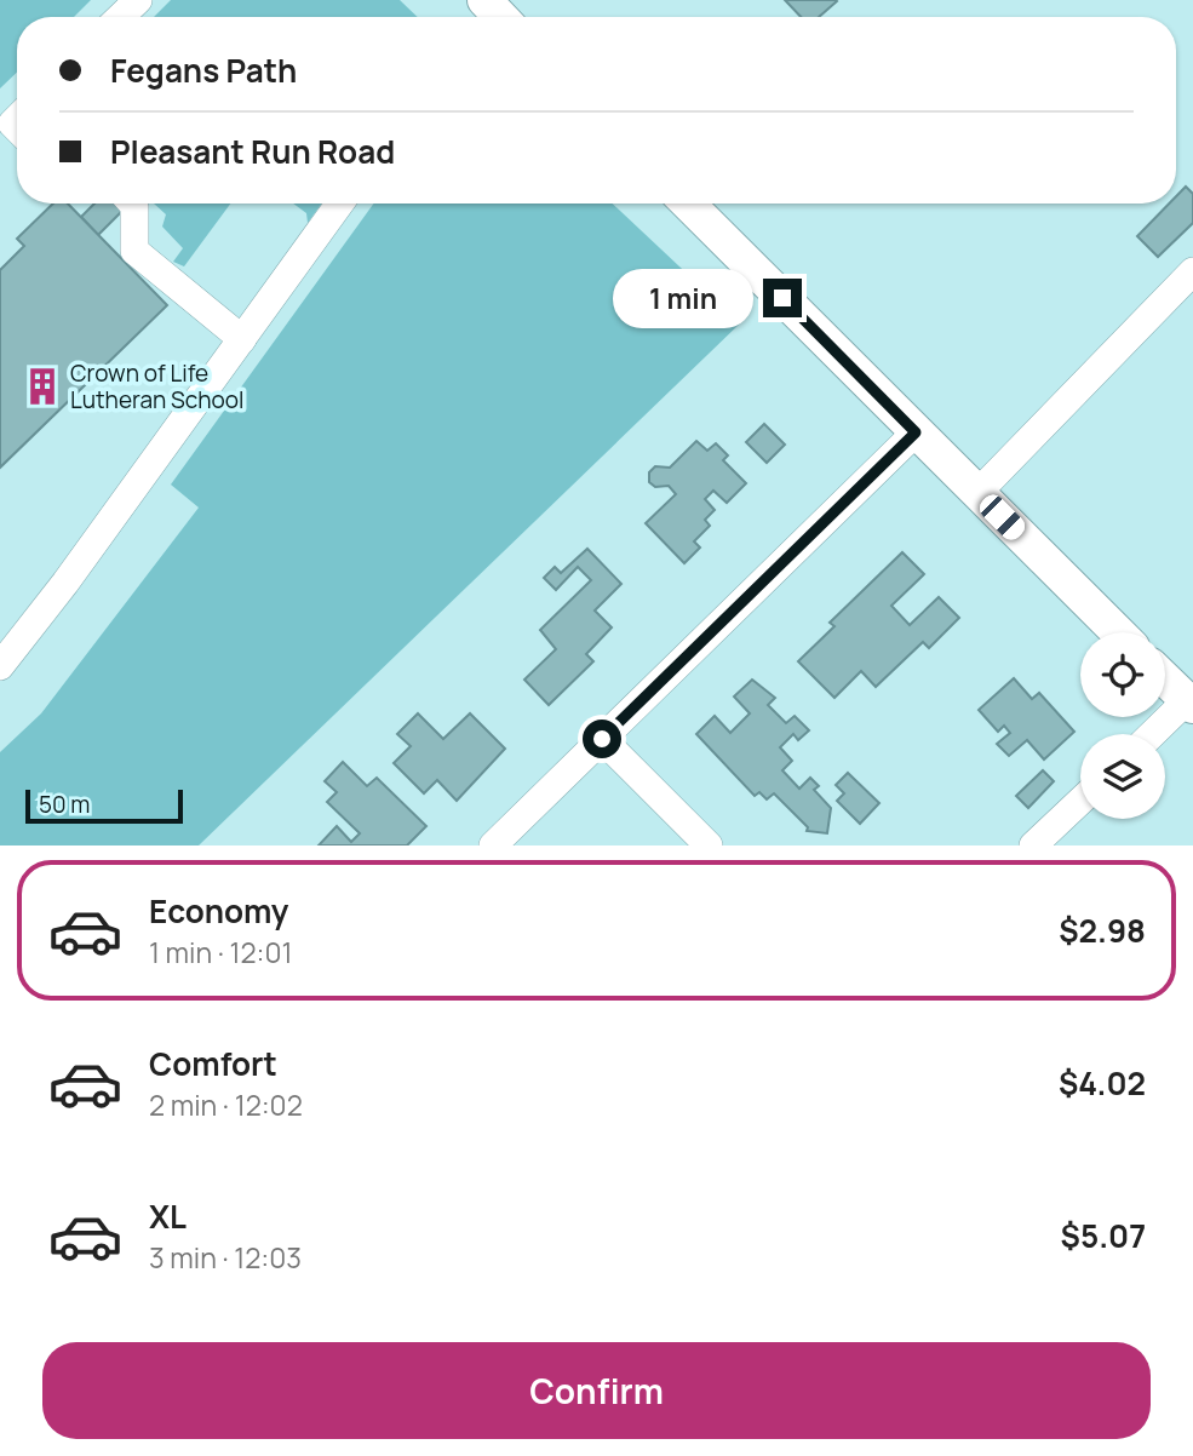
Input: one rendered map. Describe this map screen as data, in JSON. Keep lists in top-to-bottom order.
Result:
{
  "places": {
    "building": ["Crown of Life Lutheran School"]
  },
  "scale_bar": "50 m",
  "page": {
    "banner": ["Fegans Path", "Pleasant Run Road"],
    "bubble": "1 min",
    "scale": "50 m",
    "list": [
      {
        "name": "Economy",
        "note": "1 min · 12:01",
        "value": "$2.98"
      },
      {
        "name": "Comfort",
        "note": "2 min · 12:02",
        "value": "$4.02"
      },
      {
        "name": "XL",
        "note": "3 min · 12:03",
        "value": "$5.07"
      }
    ],
    "buttons": "Confirm"
  }
}
